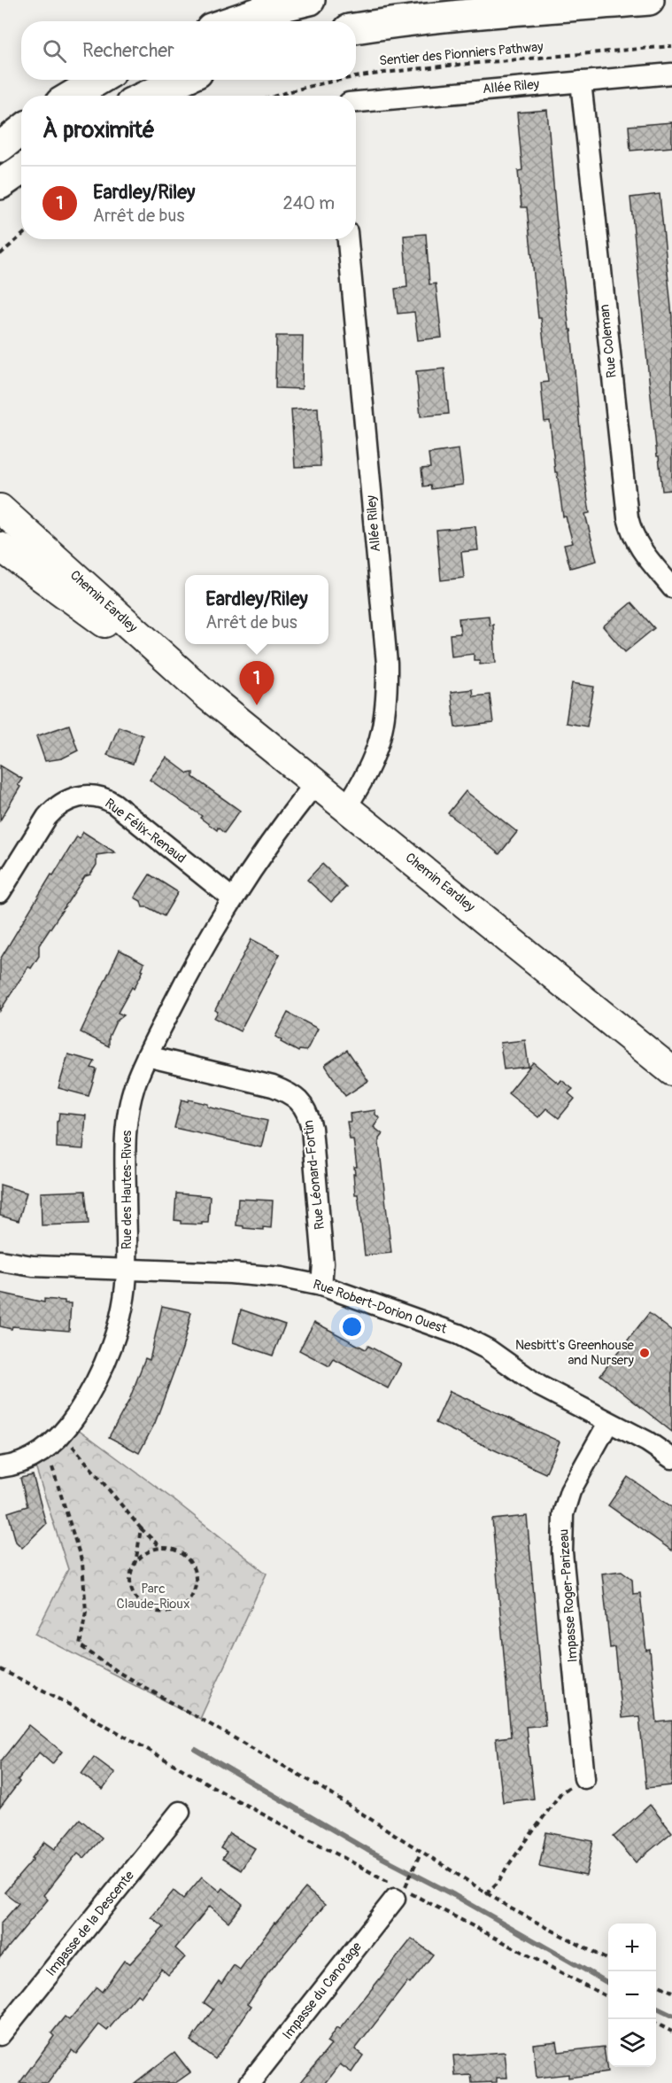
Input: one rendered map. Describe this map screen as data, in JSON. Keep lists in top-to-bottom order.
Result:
{
  "streets": {
    "main road": ["Chemin Eardley"],
    "street": [
      "Allée Riley",
      "Rue Coleman",
      "Rue Félix-Renaud",
      "Rue Léonard-Fortin",
      "Rue des Hautes-Rives",
      "Rue Robert-Dorion Ouest",
      "Impasse Roger-Parizeau",
      "Impasse de la Descente",
      "Impasse du Canotage"
    ],
    "path": ["Sentier des Pionniers Pathway"]
  },
  "crossings": [
    ["Allée Riley", "Rue Coleman"],
    ["Allée Riley", "Chemin Eardley"],
    ["Chemin Eardley", "Rue des Hautes-Rives"],
    ["Rue Félix-Renaud", "Rue des Hautes-Rives"],
    ["Rue Léonard-Fortin", "Rue des Hautes-Rives"],
    ["Rue Léonard-Fortin", "Rue Robert-Dorion Ouest"],
    ["Rue des Hautes-Rives", "Rue Robert-Dorion Ouest"],
    ["Rue Robert-Dorion Ouest", "Impasse Roger-Parizeau"]
  ],
  "parks": ["Parc Claude-Rioux"],
  "places": ["Nesbitt's Greenhouse and Nursery"],
  "page": {
    "search": "Rechercher",
    "heading": "À proximité",
    "list": [
      {
        "mark": "1",
        "name": "Eardley/Riley",
        "note": "Arrêt de bus",
        "value": "240 m"
      }
    ],
    "popup": ["Eardley/Riley", "Arrêt de bus"],
    "pins": "1",
    "map_buttons": ["+", "−"]
  }
}
